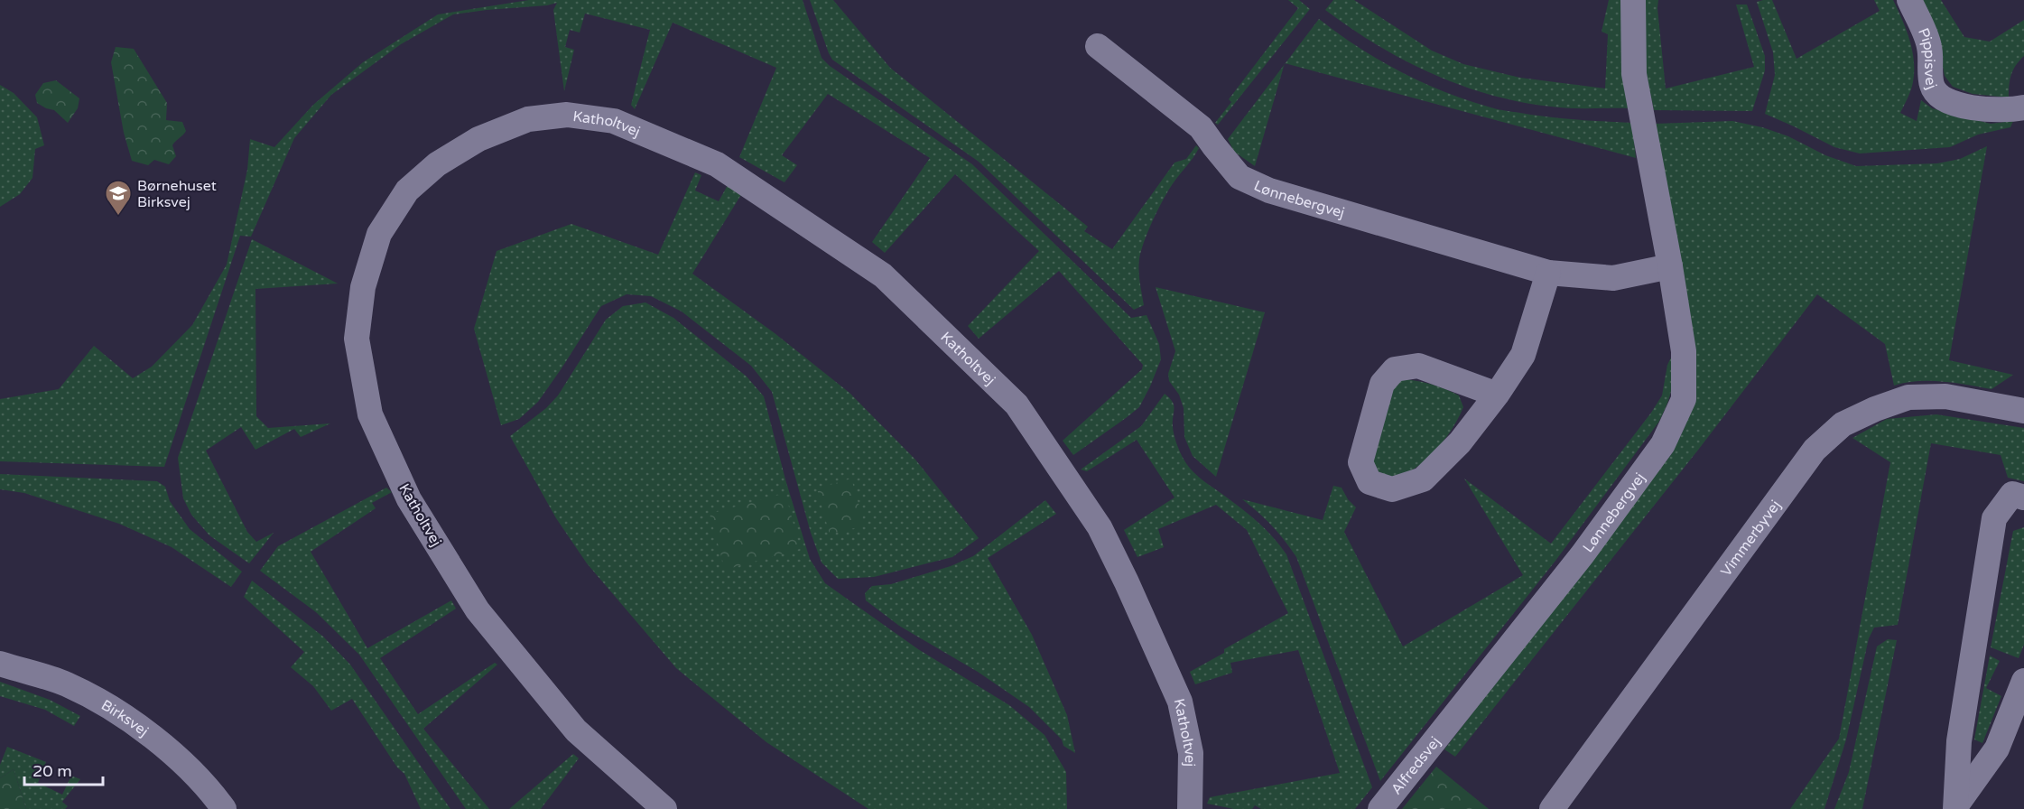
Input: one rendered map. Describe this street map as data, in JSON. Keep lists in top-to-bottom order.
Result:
{
  "streets": {
    "street": [
      "Pippisvej",
      "Katholtvej",
      "Lønnebergvej",
      "Vimmerbyvej",
      "Birksvej",
      "Alfredsvej"
    ]
  },
  "crossings": [
    ["Lønnebergvej", "Alfredsvej"]
  ],
  "places": {
    "school or university": ["Børnehuset Birksvej"]
  },
  "scale_bar": "20 m"
}
